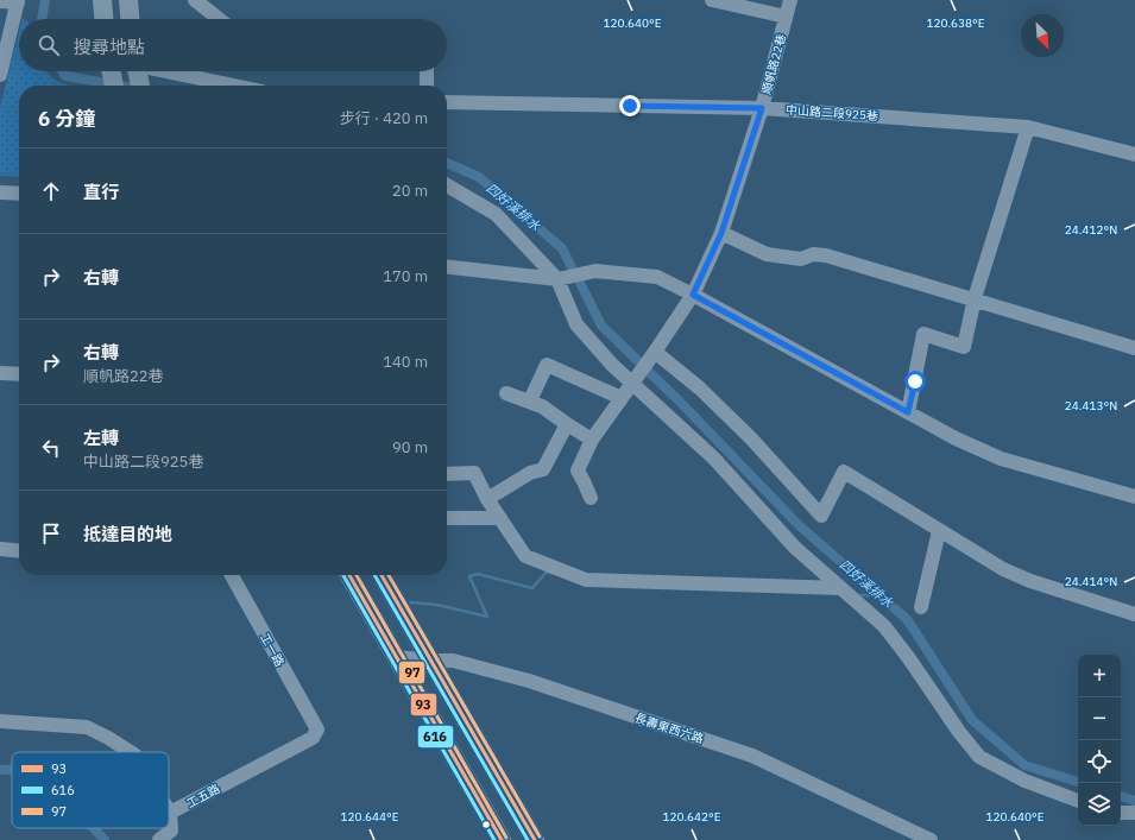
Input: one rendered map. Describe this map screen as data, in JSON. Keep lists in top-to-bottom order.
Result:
{
  "streets": {
    "street": [
      "順帆路22巷",
      "中山路二段925巷",
      "工一路",
      "長壽東西六路",
      "工五路"
    ]
  },
  "crossings": [
    ["順帆路22巷", "中山路二段925巷"],
    ["工一路", "工五路"]
  ],
  "water": ["四好溪排水"],
  "lines": ["transit line 93", "transit line 616", "transit line 97"],
  "legend": ["93", "616", "97"],
  "north": "bottom right",
  "page": {
    "search": "搜尋地點",
    "heading": ["6 分鐘", "步行 · 420 m"],
    "list": [
      ["直行", "20 m"],
      ["右轉", "170 m"],
      ["右轉", "順帆路22巷", "140 m"],
      ["左轉", "中山路二段925巷", "90 m"],
      "抵達目的地"
    ],
    "map_buttons": ["+", "−"]
  },
  "coordinates": [
    "120.640°E",
    "120.638°E",
    "24.412°N",
    "24.413°N",
    "24.414°N",
    "120.644°E",
    "120.642°E"
  ]
}
